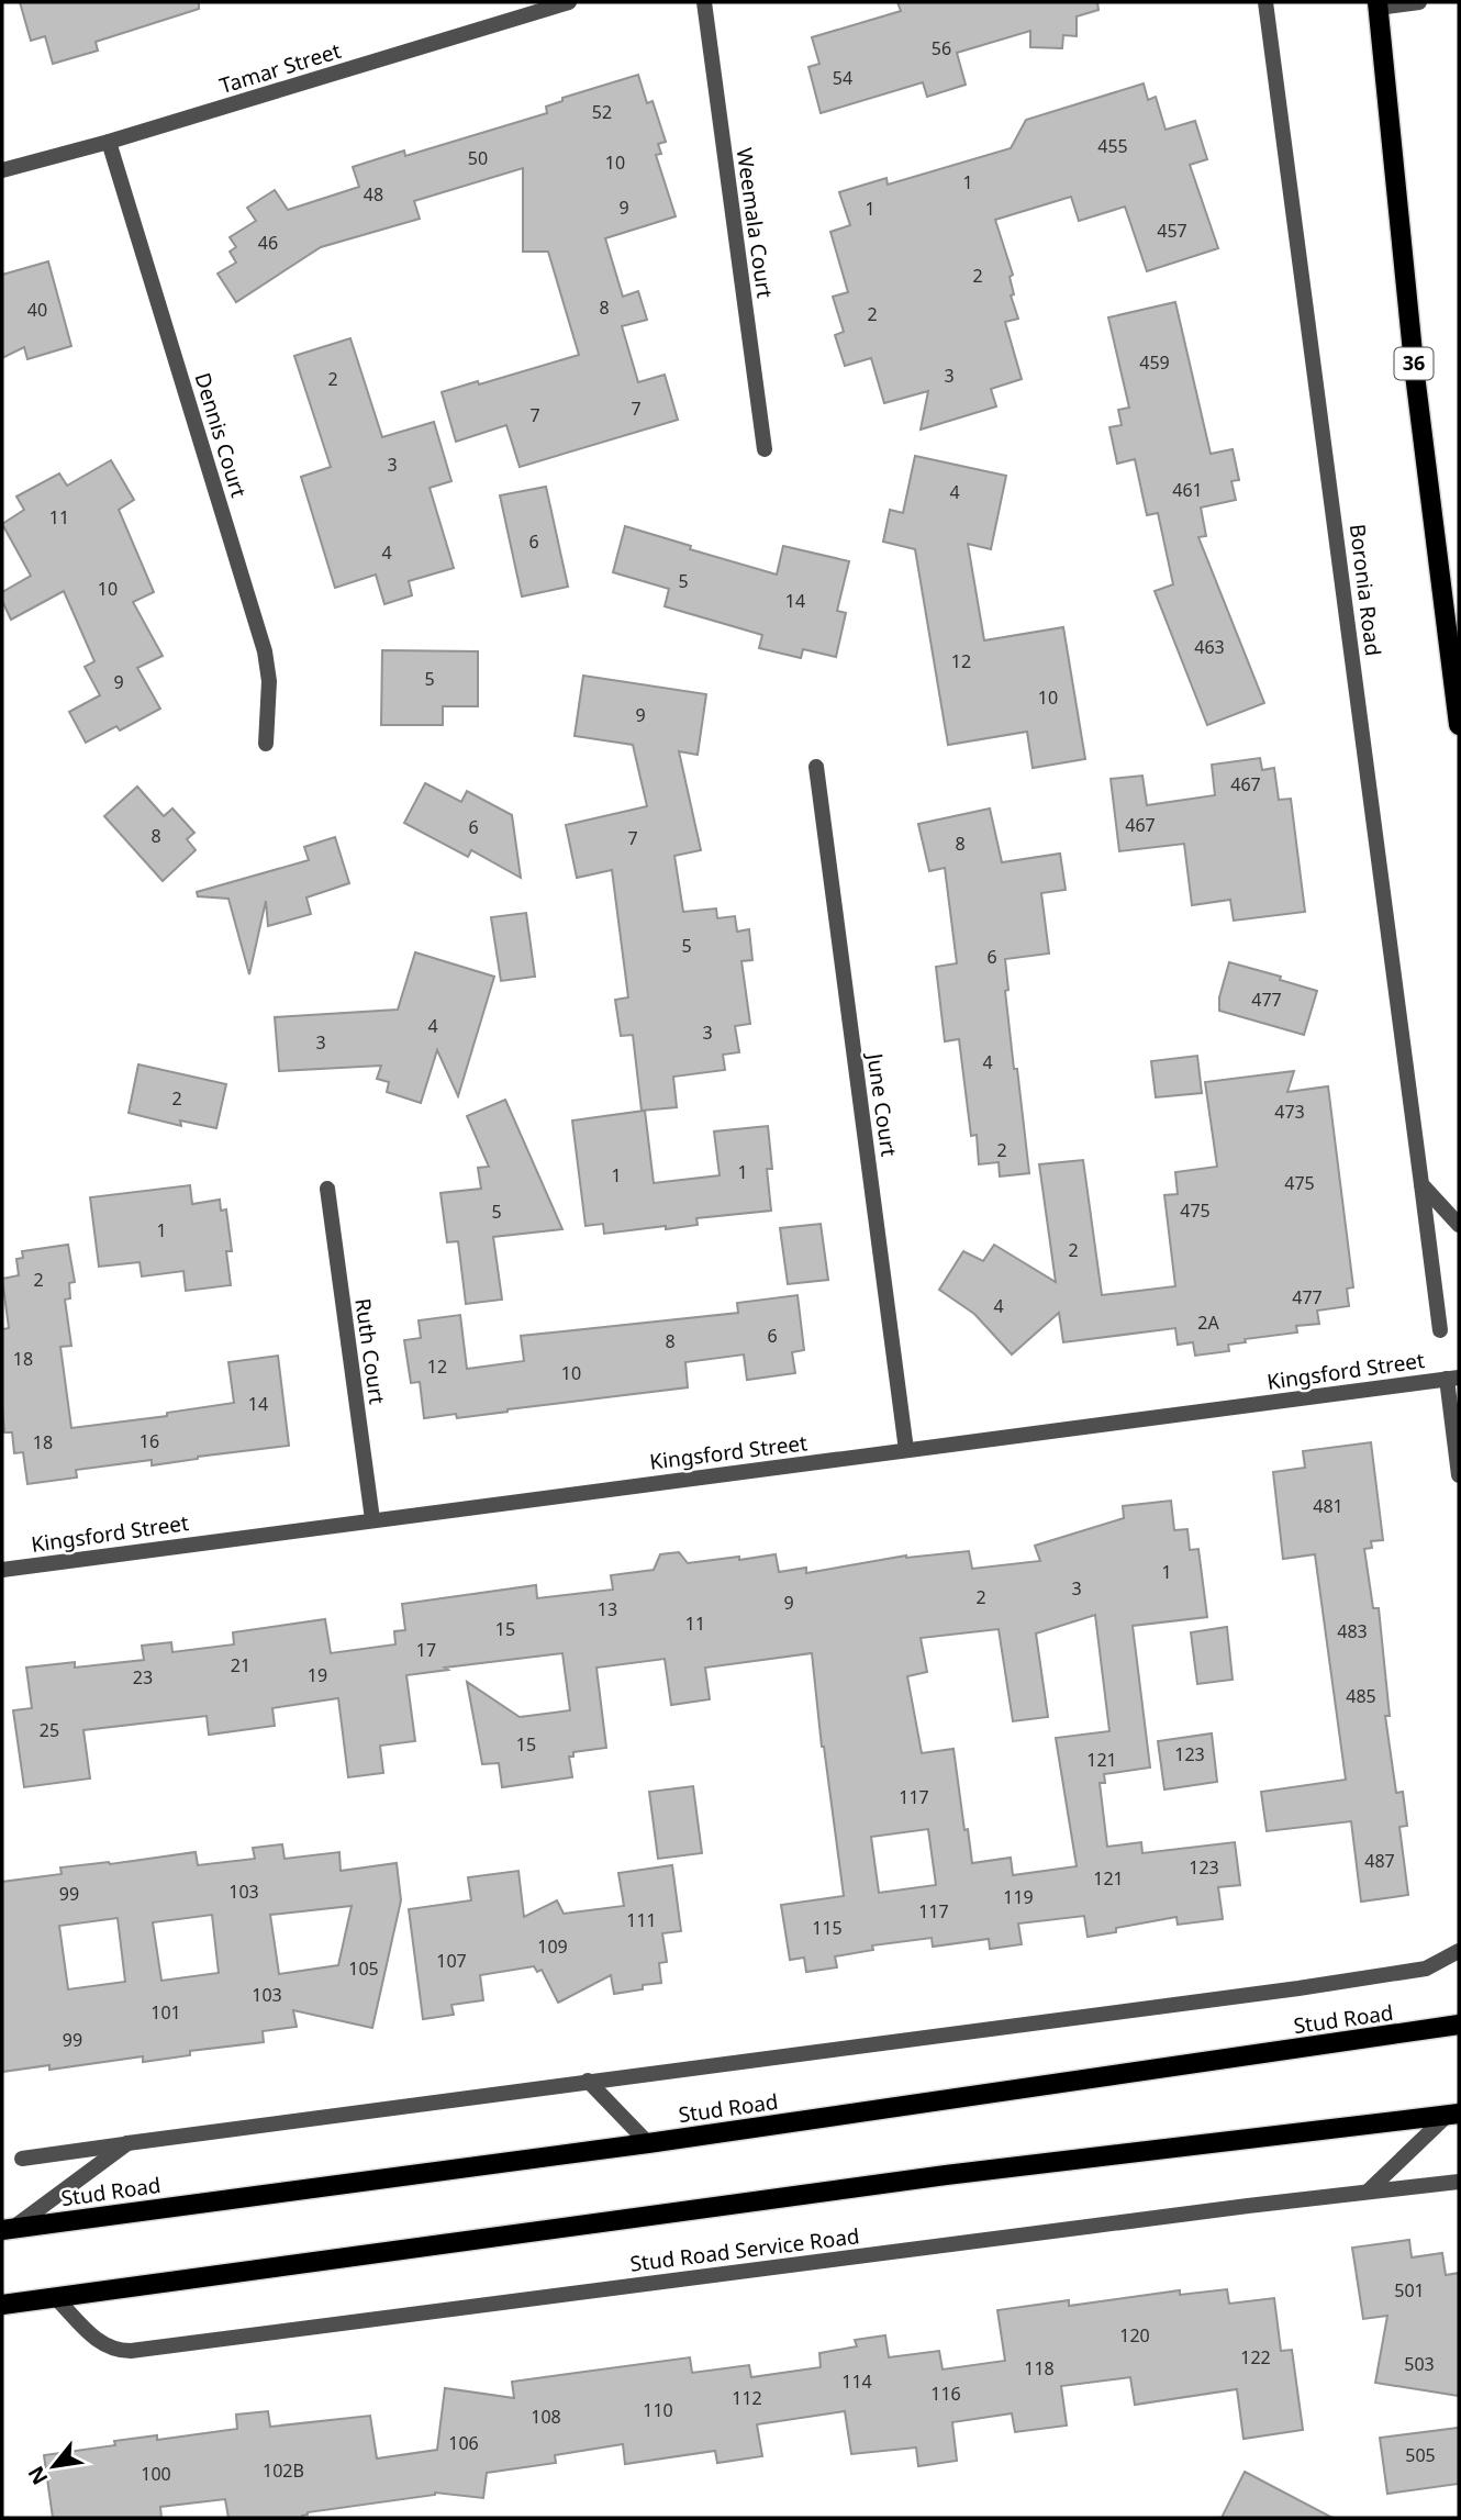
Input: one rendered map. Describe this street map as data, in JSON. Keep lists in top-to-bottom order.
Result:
{
  "streets": {
    "main road": ["36", "Stud Road"],
    "street": [
      "Tamar Street",
      "Weemala Court",
      "Dennis Court",
      "Boronia Road",
      "June Court",
      "Ruth Court",
      "Kingsford Street",
      "Stud Road Service Road"
    ]
  },
  "crossings": [
    ["Tamar Street", "Dennis Court"],
    ["June Court", "Kingsford Street"],
    ["Ruth Court", "Kingsford Street"]
  ],
  "house_numbers": [
    "56",
    "54",
    "52",
    "455",
    "50",
    "10",
    "1",
    "48",
    "9",
    "1",
    "457",
    "46",
    "2",
    "8",
    "40",
    "2",
    "459",
    "3",
    "2",
    "7",
    "7",
    "3",
    "461",
    "4",
    "11",
    "6",
    "4",
    "5",
    "10",
    "14",
    "463",
    "12",
    "5",
    "9",
    "10",
    "9",
    "467",
    "467",
    "6",
    "8",
    "7",
    "8",
    "5",
    "6",
    "477",
    "4",
    "3",
    "3",
    "4",
    "2",
    "473",
    "2",
    "1",
    "1",
    "475",
    "475",
    "5",
    "1",
    "2",
    "2",
    "477",
    "4",
    "2A",
    "6",
    "8",
    "18",
    "12",
    "10",
    "14",
    "16",
    "18",
    "481",
    "1",
    "3",
    "2",
    "9",
    "13",
    "11",
    "15",
    "483",
    "17",
    "21",
    "19",
    "23",
    "485",
    "25",
    "15",
    "123",
    "121",
    "117",
    "487",
    "123",
    "121",
    "103",
    "99",
    "119",
    "117",
    "111",
    "115",
    "109",
    "107",
    "105",
    "103",
    "101",
    "99",
    "501",
    "120",
    "122",
    "503",
    "118",
    "114",
    "116",
    "112",
    "110",
    "108",
    "106",
    "505",
    "102B",
    "100"
  ],
  "north": "bottom left"
}
